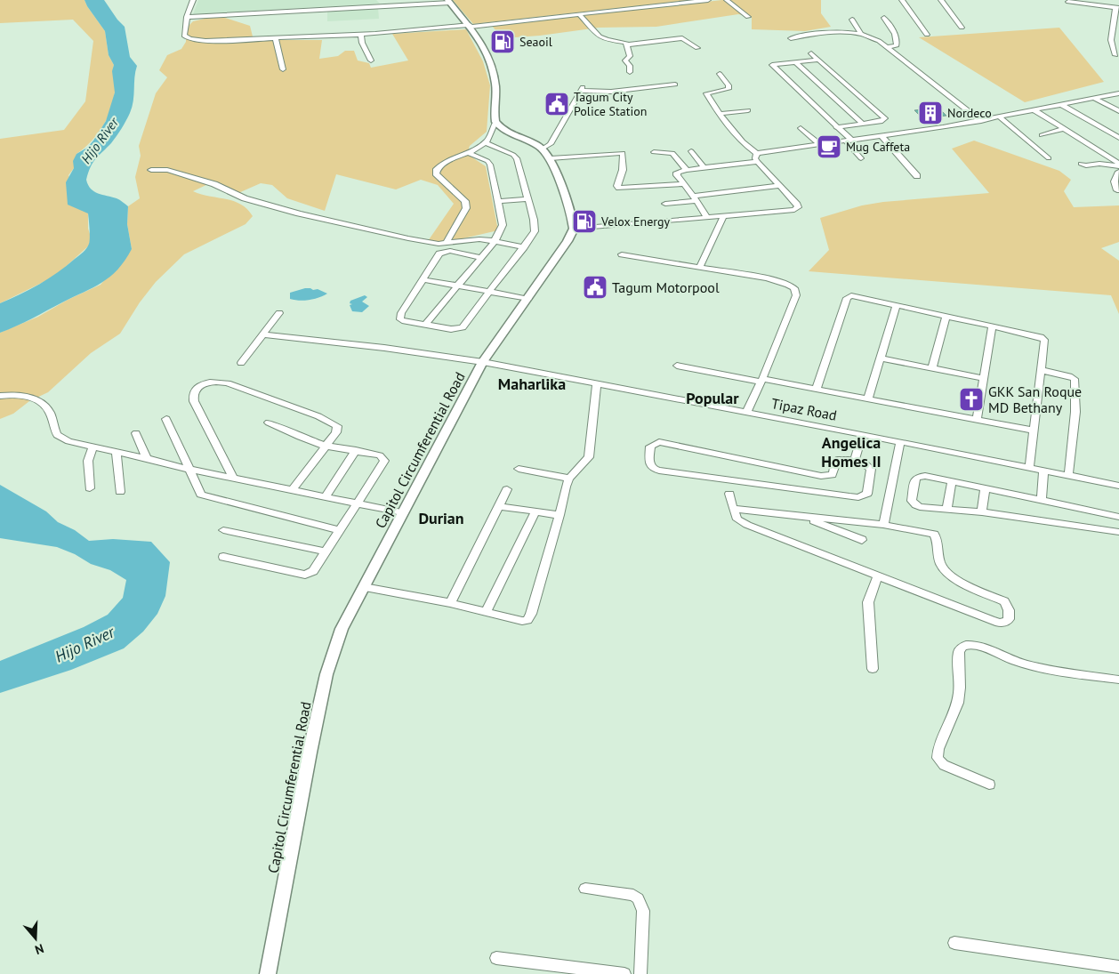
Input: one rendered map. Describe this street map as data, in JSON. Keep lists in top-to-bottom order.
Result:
{
  "streets": {
    "main road": ["Capitol Circumferential Road"],
    "street": ["Tipaz Road"]
  },
  "crossings": [
    ["Tipaz Road", "Capitol Circumferential Road"]
  ],
  "districts": [
    "Maharlika",
    "Popular",
    "Angelica Homes II",
    "Durian"
  ],
  "water": ["Hijo River"],
  "places": {
    "fuel station": ["Seaoil", "Velox Energy"],
    "public building": ["Tagum City Police Station", "Tagum Motorpool"],
    "building": ["Nordeco"],
    "cafe": ["Mug Caffeta"],
    "church": ["GKK San Roque MD Bethany"]
  },
  "north": "bottom"
}
